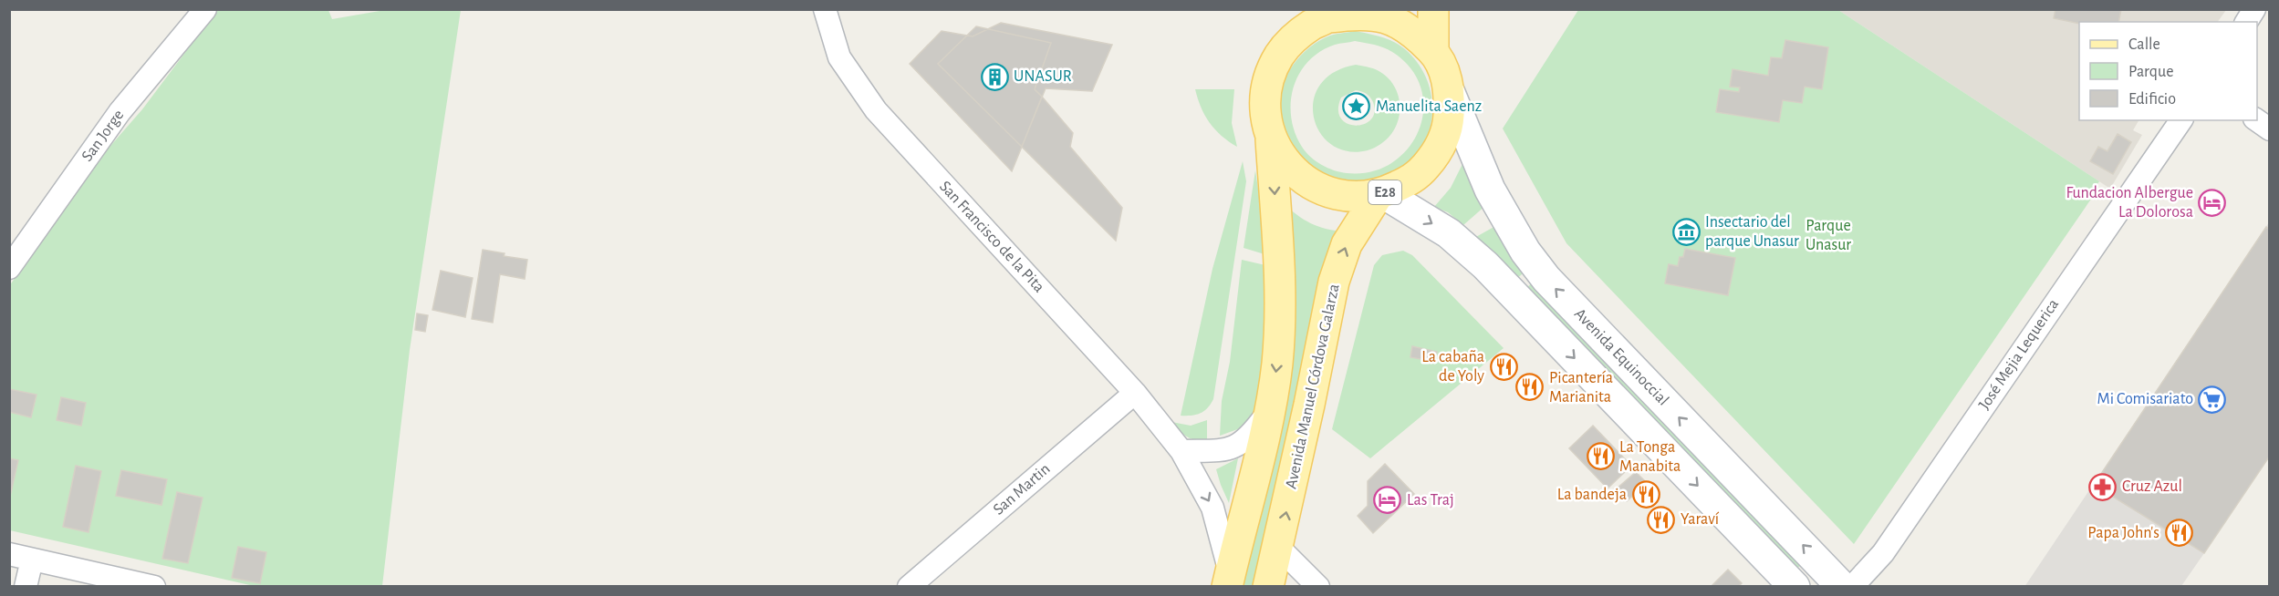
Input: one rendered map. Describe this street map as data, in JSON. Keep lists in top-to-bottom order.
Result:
{
  "streets": {
    "main road": ["E28", "Avenida Equinoccial", "Avenida Manuel Córdova Galarza"],
    "street": [
      "San Jorge",
      "San Francisco de la Pita",
      "José Mejia Lequerica",
      "San Martin"
    ]
  },
  "crossings": [
    ["E28", "San Francisco de la Pita"],
    ["E28", "Avenida Equinoccial"],
    ["E28", "Avenida Manuel Córdova Galarza"],
    ["San Francisco de la Pita", "San Martin"],
    ["Avenida Equinoccial", "Avenida Manuel Córdova Galarza"]
  ],
  "parks": ["Parque Unasur"],
  "places": {
    "building": ["UNASUR"],
    "place": ["Manuelita Saenz"],
    "hotel": ["Fundacion Albergue La Dolorosa", "Las Traj"],
    "museum": ["Insectario del parque Unasur"],
    "restaurant": [
      "La cabaña de Yoly",
      "Picantería Marianita",
      "La Tonga Manabita",
      "La bandeja",
      "Yaraví",
      "Papa John's"
    ],
    "supermarket": ["Mi Comisariato"],
    "pharmacy": ["Cruz Azul"]
  },
  "legend": ["Calle", "Parque", "Edificio"]
}
